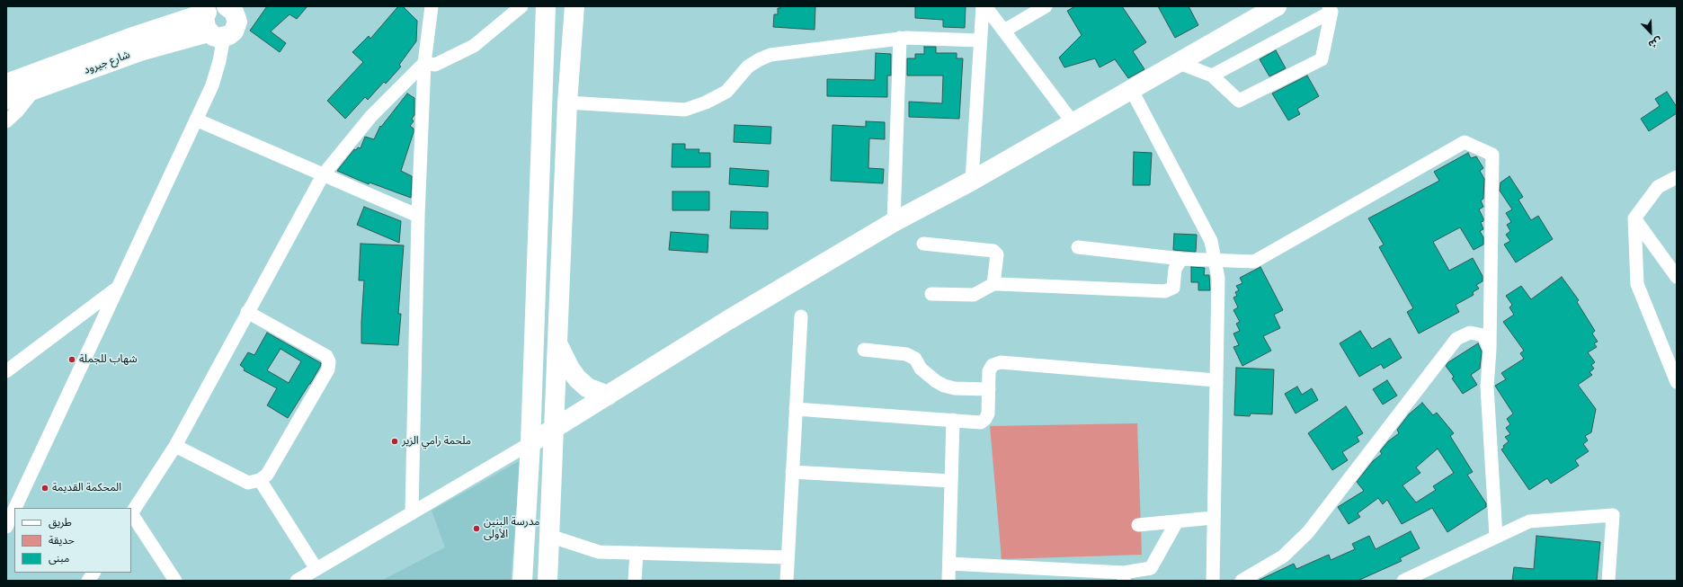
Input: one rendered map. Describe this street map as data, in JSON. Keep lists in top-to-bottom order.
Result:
{
  "streets": {
    "main road": ["شارع جيرود"]
  },
  "places": [
    "شهاب للجملة",
    "ملحمة رامي الزير",
    "المحكمة القديمة",
    "مدرسة البنين الأولى"
  ],
  "legend": ["طريق", "حديقة", "مبنى"],
  "north": "bottom right"
}
